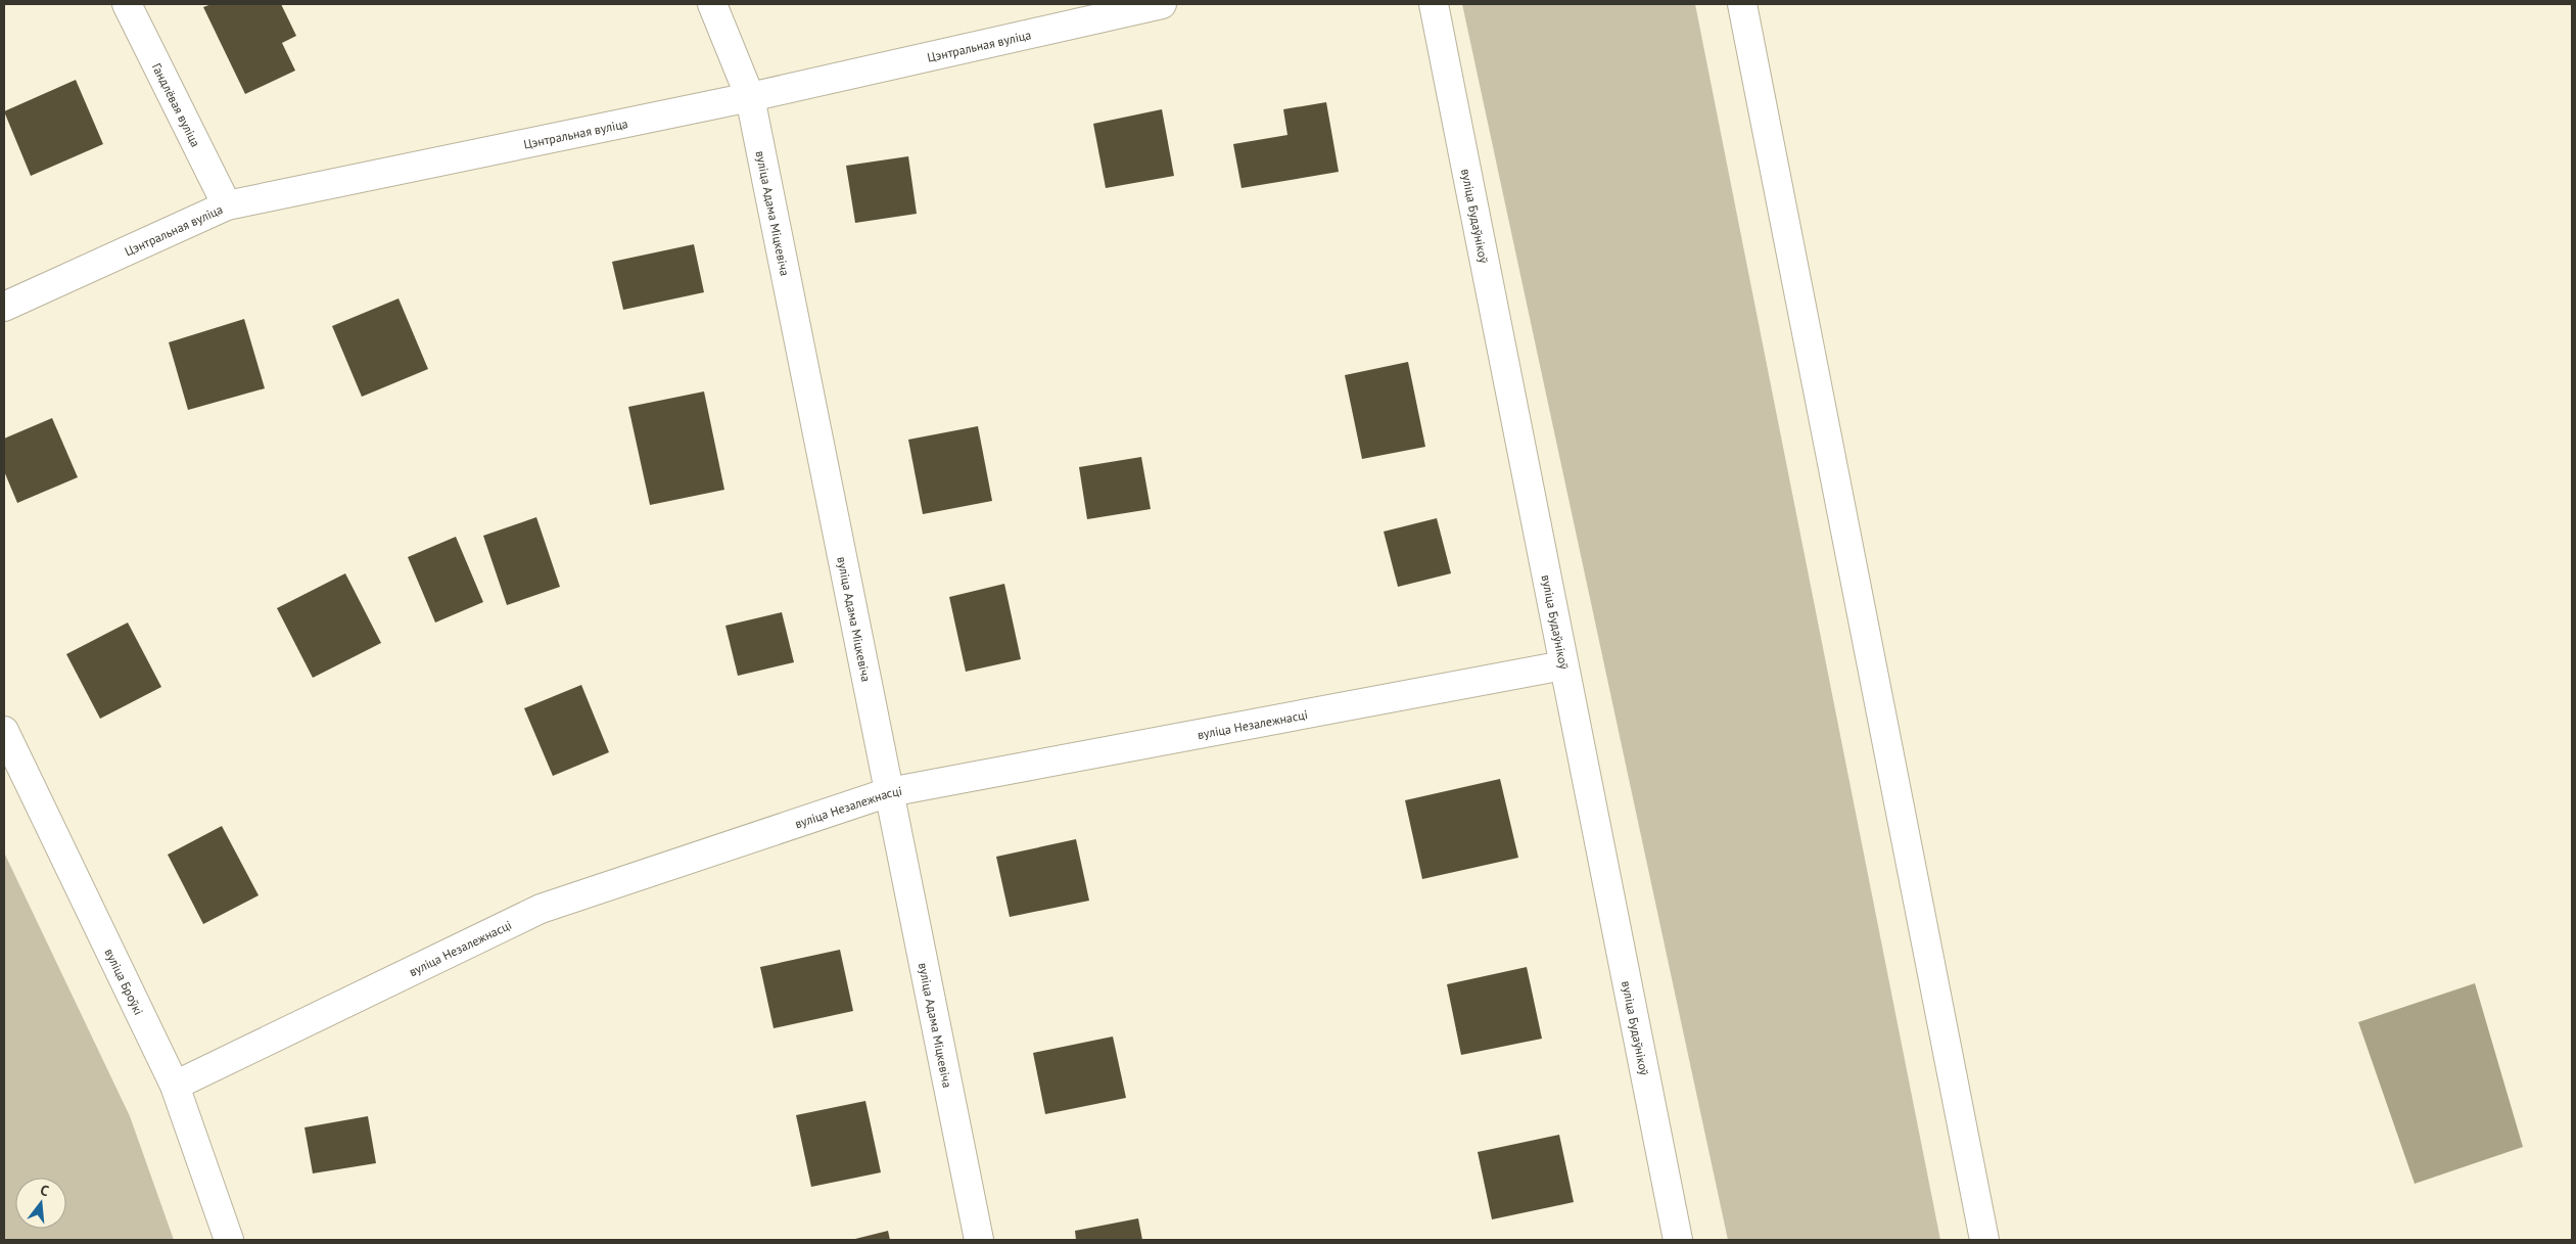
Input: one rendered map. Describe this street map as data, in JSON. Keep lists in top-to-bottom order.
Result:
{
  "streets": {
    "street": [
      "Цэнтральная вуліца",
      "Гандлёвая вуліца",
      "вуліца Адама Міцкевіча",
      "вуліца Будаўнікоў",
      "вуліца Незалежнасці",
      "вуліца Броўкі"
    ]
  },
  "crossings": [
    ["Цэнтральная вуліца", "Гандлёвая вуліца"],
    ["Цэнтральная вуліца", "вуліца Адама Міцкевіча"],
    ["вуліца Адама Міцкевіча", "вуліца Незалежнасці"],
    ["вуліца Будаўнікоў", "вуліца Незалежнасці"],
    ["вуліца Незалежнасці", "вуліца Броўкі"]
  ],
  "north": "top"
}
